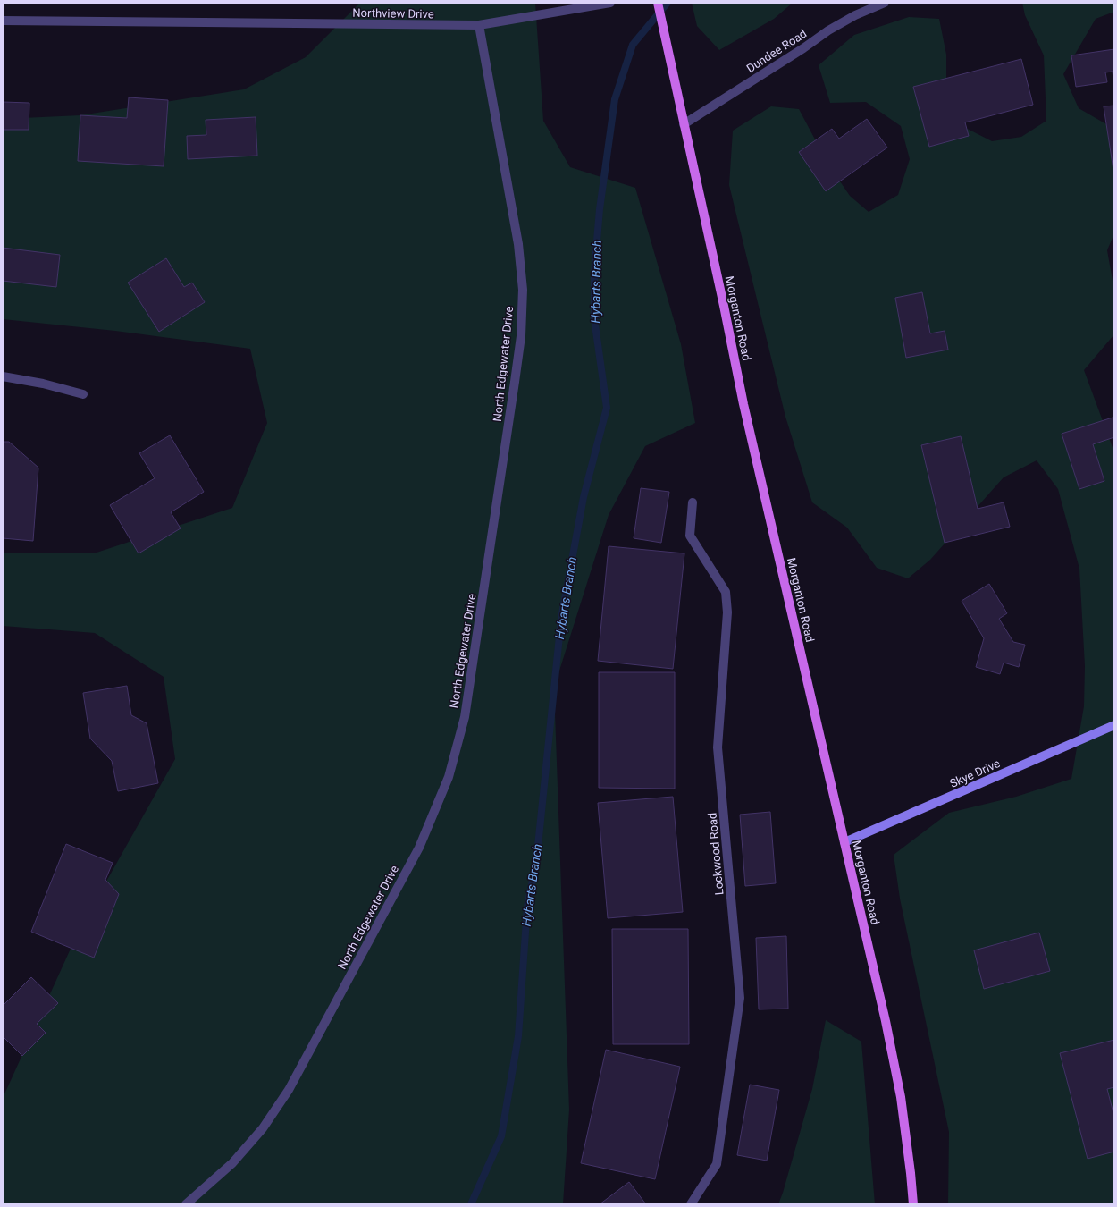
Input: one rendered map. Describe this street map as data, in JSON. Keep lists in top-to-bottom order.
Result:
{
  "streets": {
    "main road": ["Morganton Road"],
    "street": [
      "Northview Drive",
      "Dundee Road",
      "North Edgewater Drive",
      "Skye Drive",
      "Lockwood Road"
    ]
  },
  "crossings": [
    ["Northview Drive", "North Edgewater Drive"],
    ["Dundee Road", "Morganton Road"],
    ["Morganton Road", "Skye Drive"]
  ],
  "water": ["Hybarts Branch"]
}
